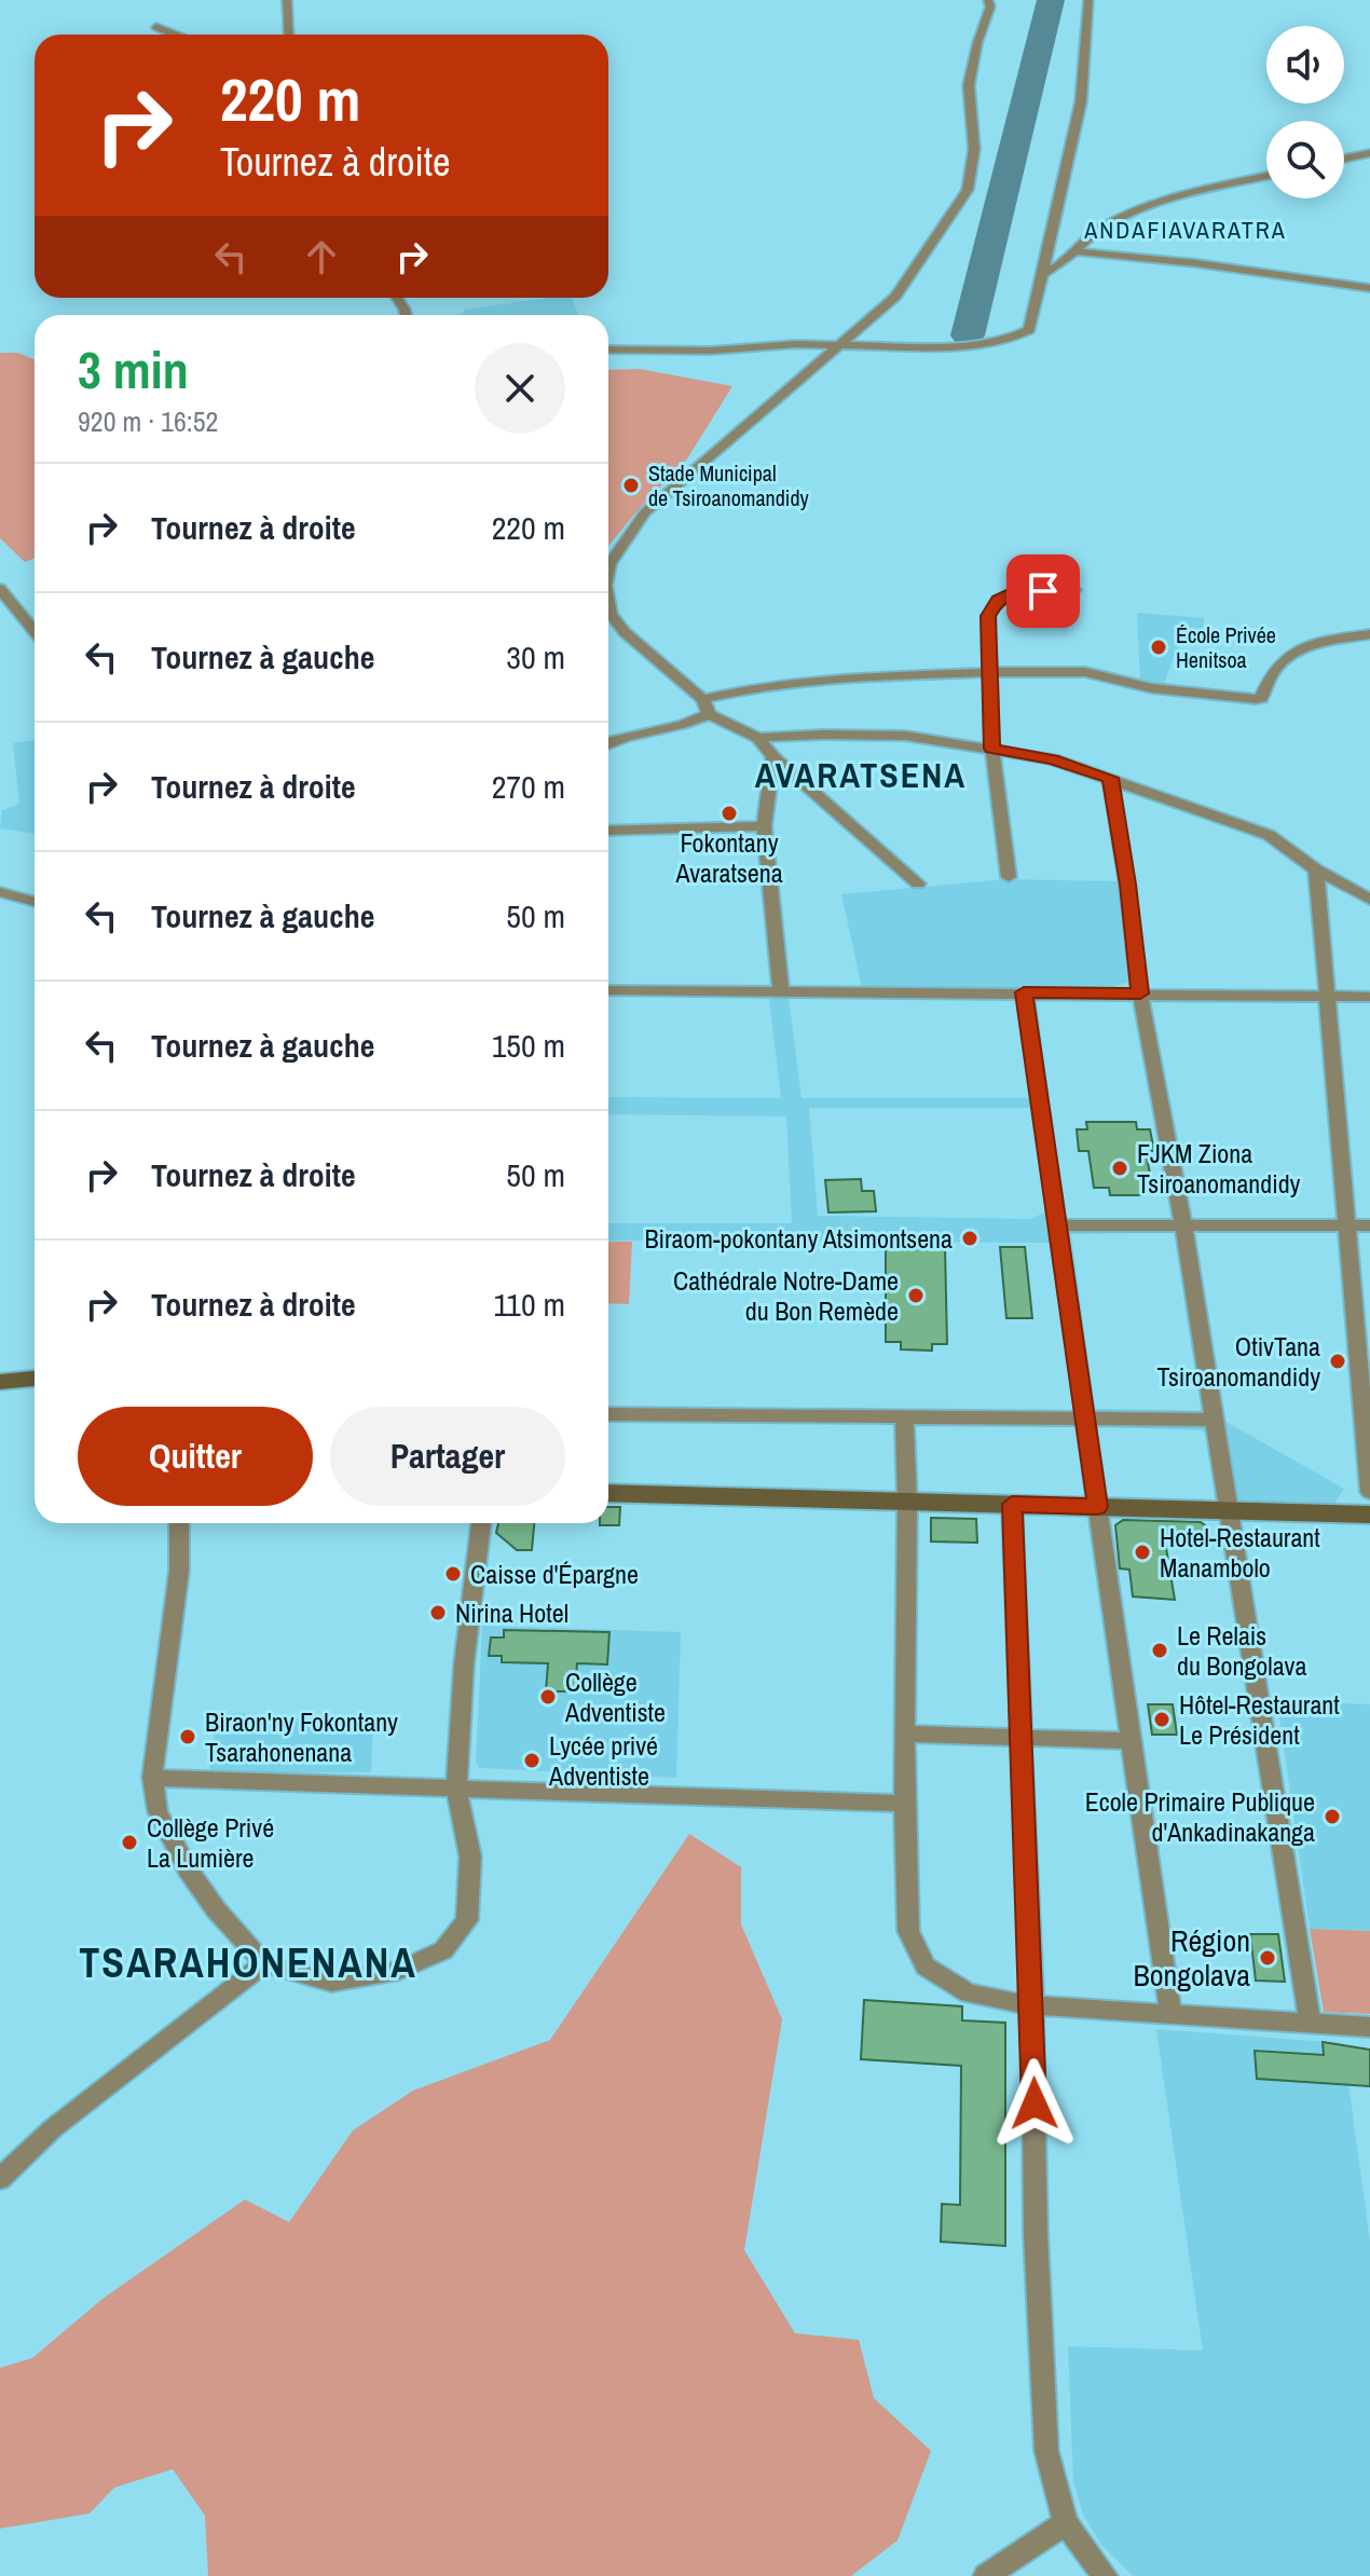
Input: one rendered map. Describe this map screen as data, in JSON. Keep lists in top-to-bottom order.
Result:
{
  "districts": ["ANDAFIAVARATRA", "AVARATSENA", "TSARAHONENANA"],
  "places": [
    "Stade Municipal de Tsiroanomandidy",
    "École Privée Henitsoa",
    "Fokontany Avaratsena",
    "FJKM Ziona Tsiroanomandidy",
    "Biraom-pokontany Atsimontsena",
    "Cathédrale Notre-Dame du Bon Remède",
    "OtivTana Tsiroanomandidy",
    "Hotel-Restaurant Manambolo",
    "Caisse d'Épargne",
    "Nirina Hotel",
    "Le Relais du Bongolava",
    "Collège Adventiste",
    "Hôtel-Restaurant Le Président",
    "Biraon'ny Fokontany Tsarahonenana",
    "Lycée privé Adventiste",
    "Ecole Primaire Publique d'Ankadinakanga",
    "Collège Privé La Lumière",
    "Région Bongolava"
  ],
  "page": {
    "turn": ["220 m", "Tournez à droite"],
    "heading": ["3 min", "920 m · 16:52"],
    "list": [
      {
        "name": "Tournez à droite",
        "value": "220 m"
      },
      {
        "name": "Tournez à gauche",
        "value": "30 m"
      },
      {
        "name": "Tournez à droite",
        "value": "270 m"
      },
      {
        "name": "Tournez à gauche",
        "value": "50 m"
      },
      {
        "name": "Tournez à gauche",
        "value": "150 m"
      },
      {
        "name": "Tournez à droite",
        "value": "50 m"
      },
      {
        "name": "Tournez à droite",
        "value": "110 m"
      }
    ],
    "buttons": ["Quitter", "Partager"]
  }
}
